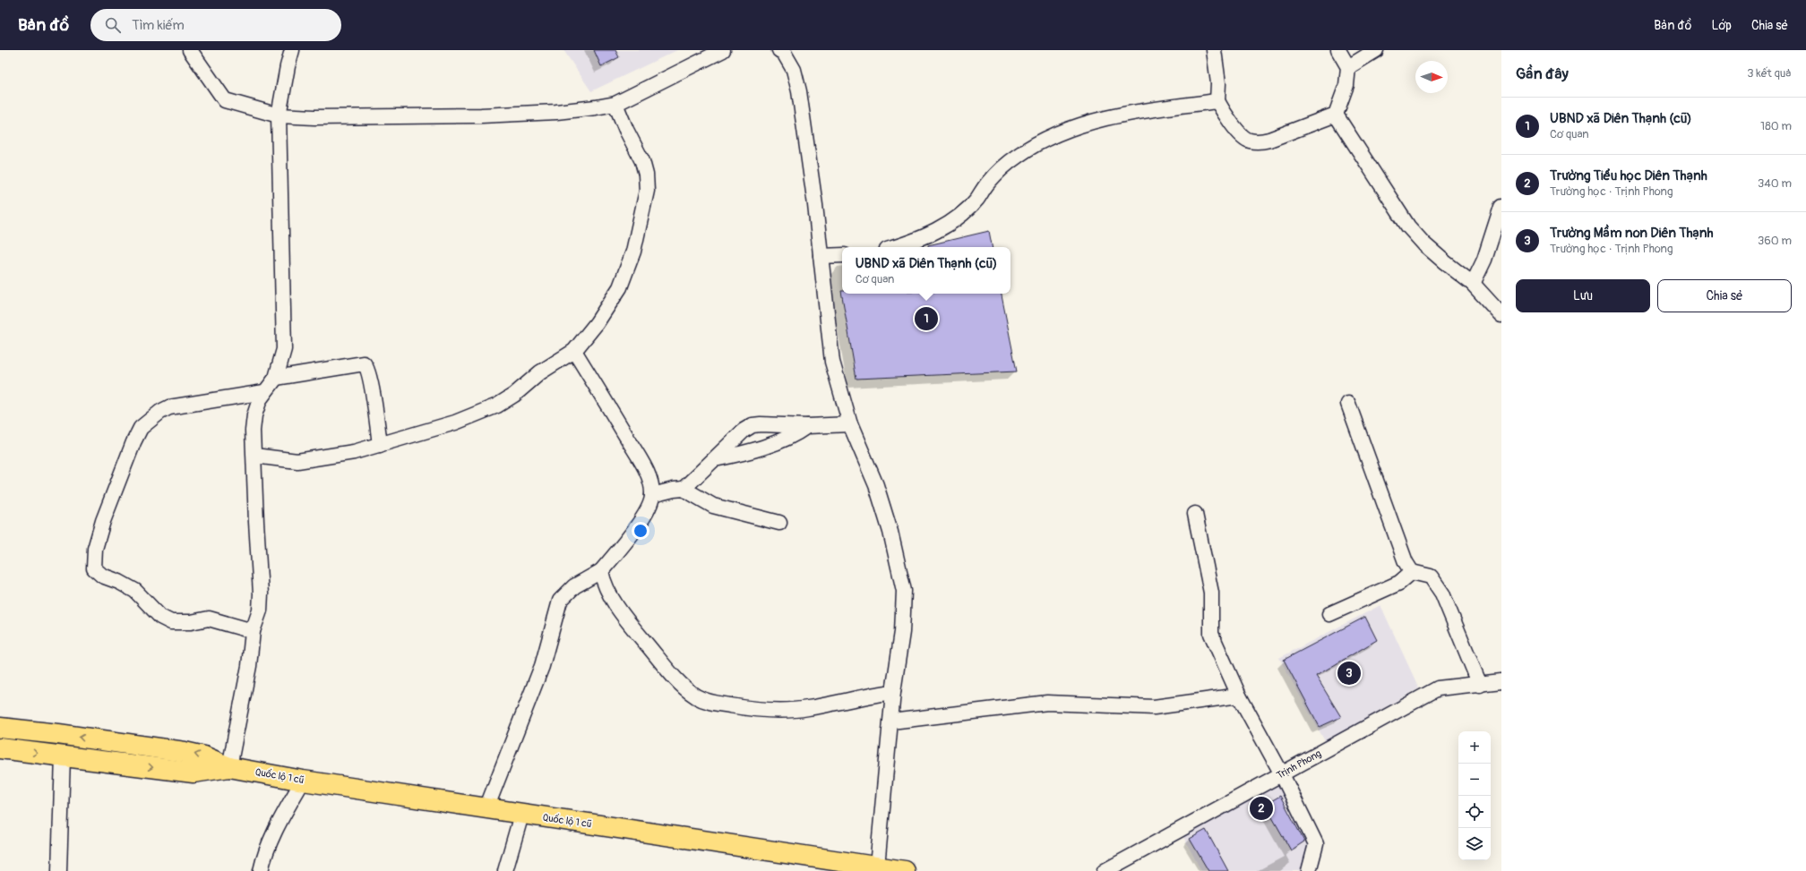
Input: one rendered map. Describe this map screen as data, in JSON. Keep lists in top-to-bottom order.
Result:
{
  "streets": {
    "main road": ["Quốc lộ 1 cũ"],
    "street": ["Trịnh Phong"]
  },
  "north": "right",
  "page": {
    "header": "Bản đồ",
    "search": "Tìm kiếm",
    "nav": ["Bản đồ", "Lớp", "Chia sẻ"],
    "heading": ["Gần đây", "3 kết quả"],
    "list": [
      {
        "mark": "1",
        "name": "UBND xã Diên Thạnh (cũ)",
        "note": "Cơ quan",
        "value": "180 m"
      },
      {
        "mark": "2",
        "name": "Trường Tiểu học Diên Thạnh",
        "note": "Trường học · Trịnh Phong",
        "value": "340 m"
      },
      {
        "mark": "3",
        "name": "Trường Mầm non Diên Thạnh",
        "note": "Trường học · Trịnh Phong",
        "value": "360 m"
      }
    ],
    "popup": ["UBND xã Diên Thạnh (cũ)", "Cơ quan"],
    "buttons": ["Lưu", "Chia sẻ"],
    "pins": ["1", "3", "2"],
    "map_buttons": ["+", "−"]
  }
}
